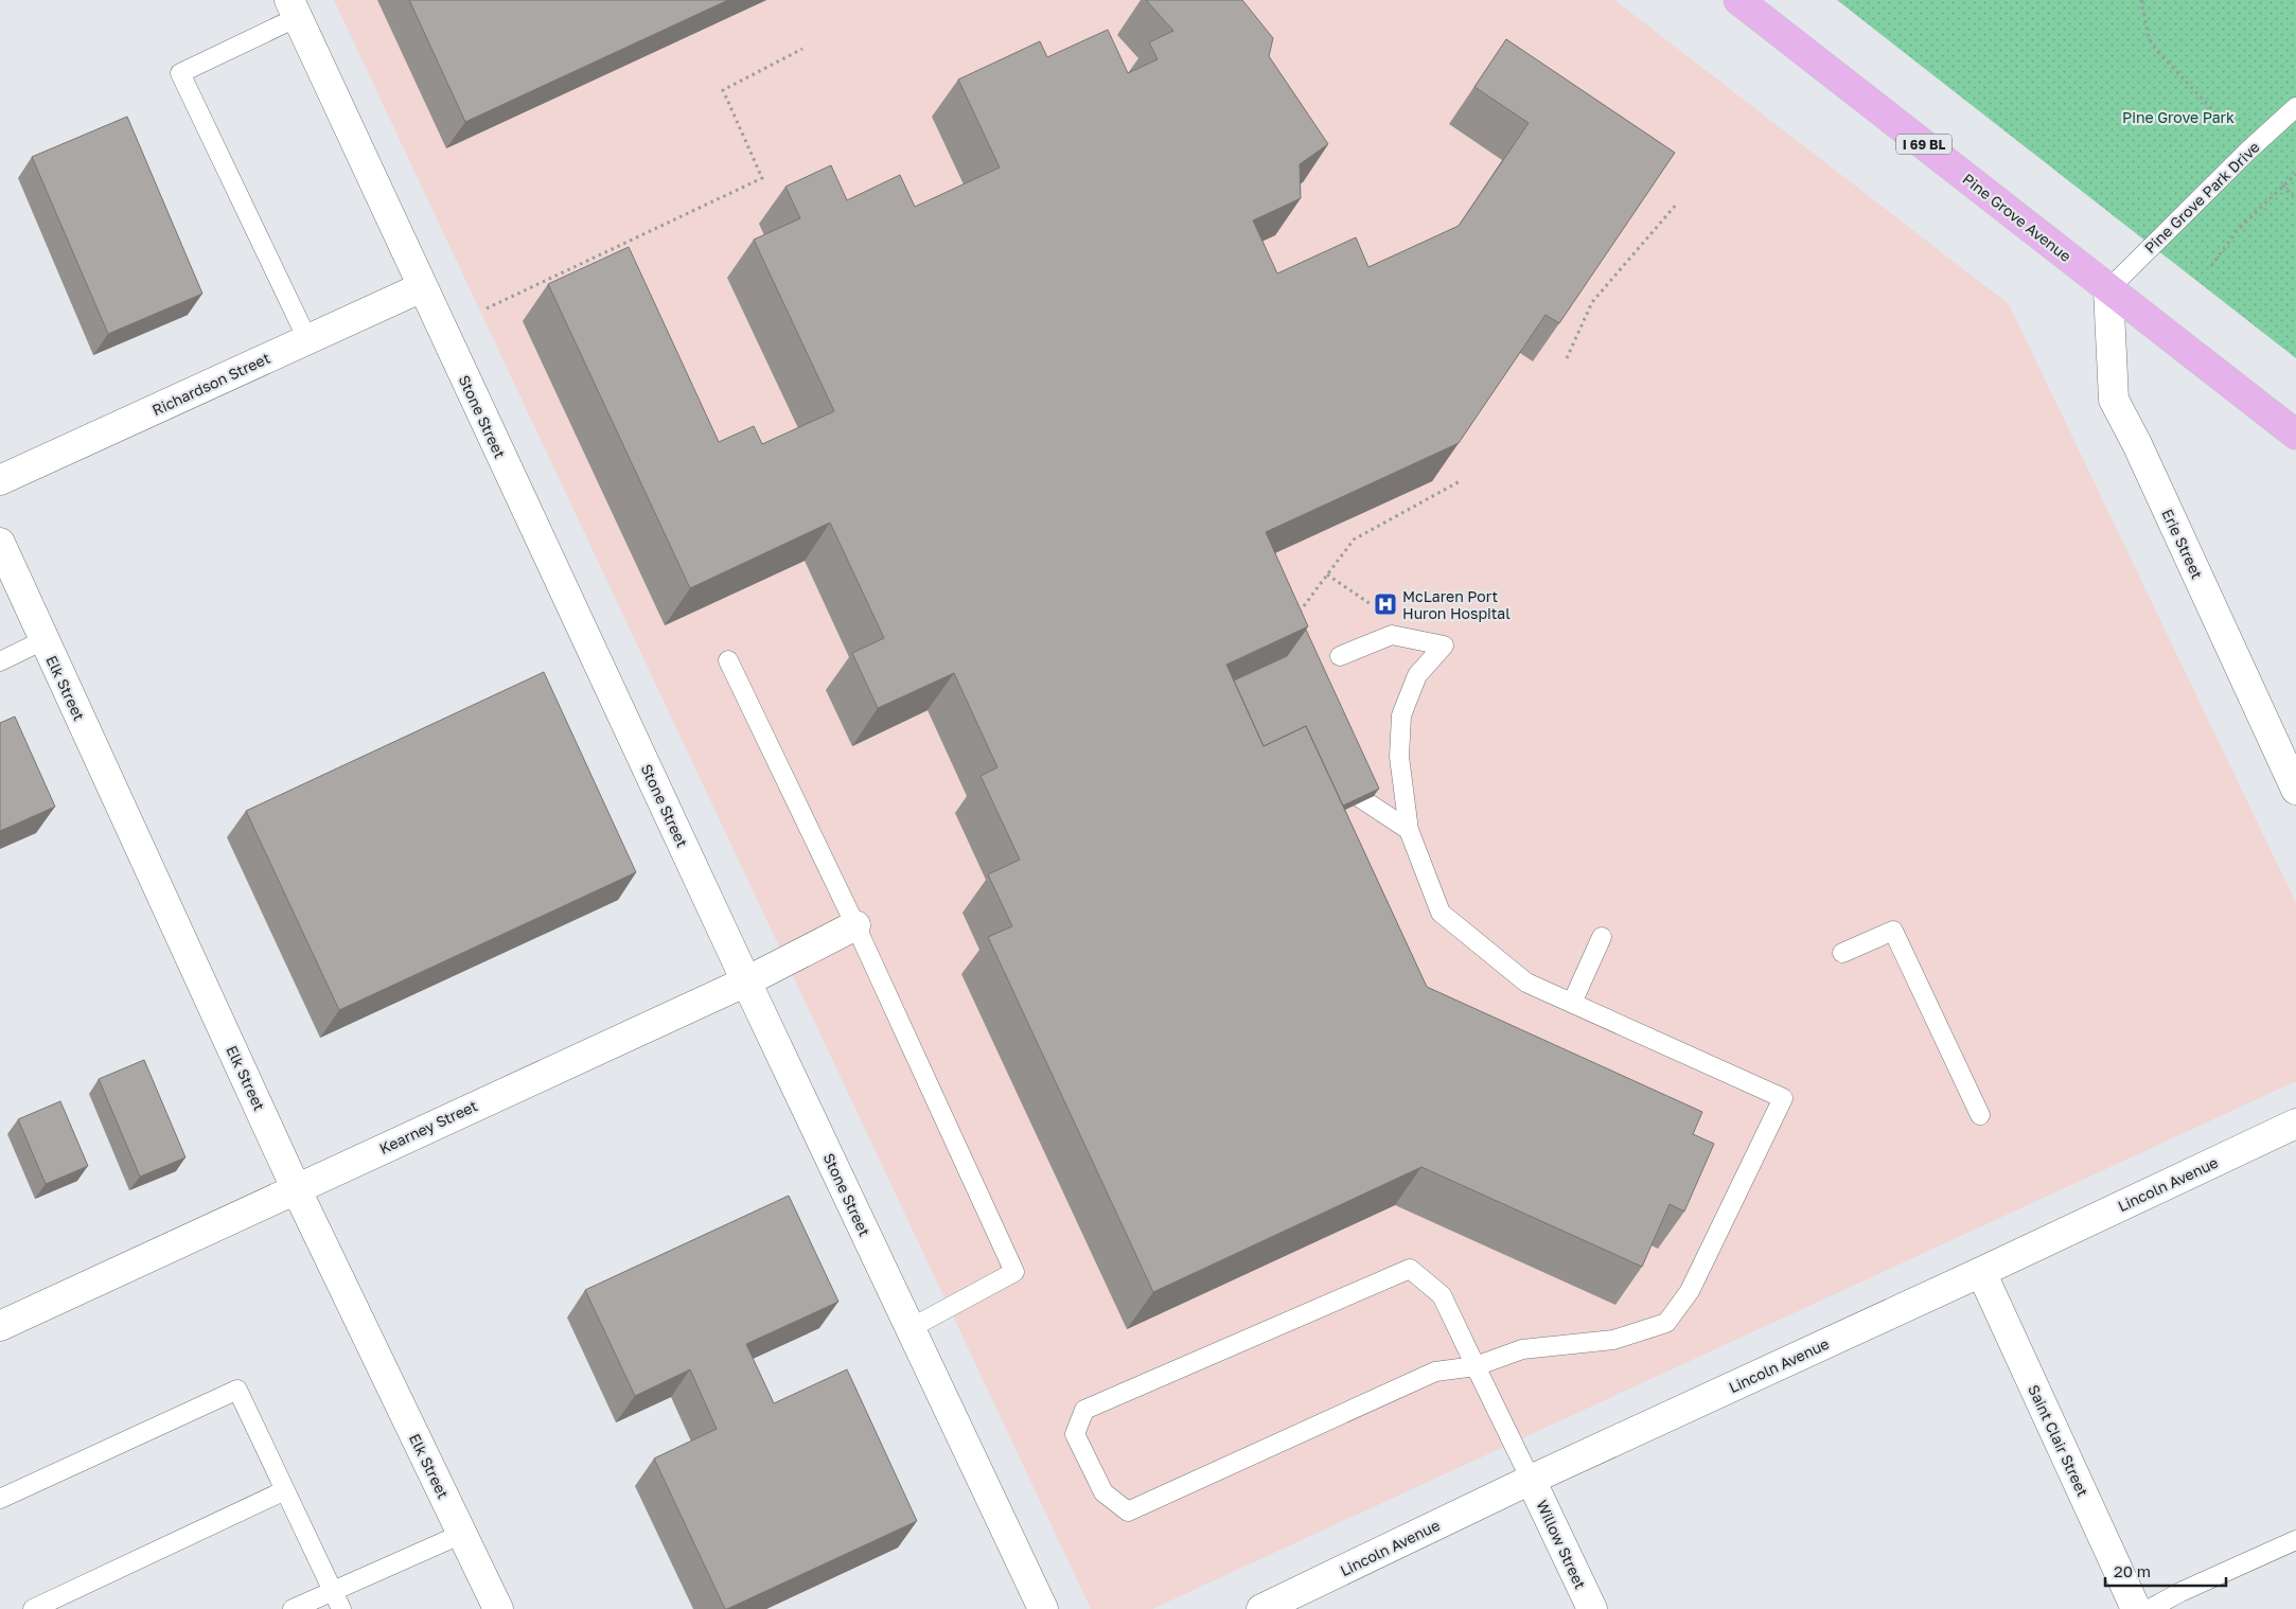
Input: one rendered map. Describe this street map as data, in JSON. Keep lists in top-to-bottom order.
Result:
{
  "streets": {
    "main road": ["I 69 BL", "Pine Grove Avenue"],
    "street": [
      "Richardson Street",
      "Stone Street",
      "Erie Street",
      "Elk Street",
      "Kearney Street",
      "Lincoln Avenue",
      "Saint Clair Street",
      "Willow Street"
    ],
    "lane": ["Pine Grove Park Drive"]
  },
  "crossings": [
    ["Pine Grove Park Drive", "Pine Grove Avenue"],
    ["Pine Grove Park Drive", "Erie Street"],
    ["Pine Grove Avenue", "Erie Street"],
    ["Richardson Street", "Stone Street"],
    ["Stone Street", "Kearney Street"],
    ["Elk Street", "Kearney Street"],
    ["Lincoln Avenue", "Saint Clair Street"],
    ["Lincoln Avenue", "Willow Street"]
  ],
  "parks": ["Pine Grove Park"],
  "places": {
    "hospital": ["McLaren Port Huron Hospital"]
  },
  "scale_bar": "20 m"
}
